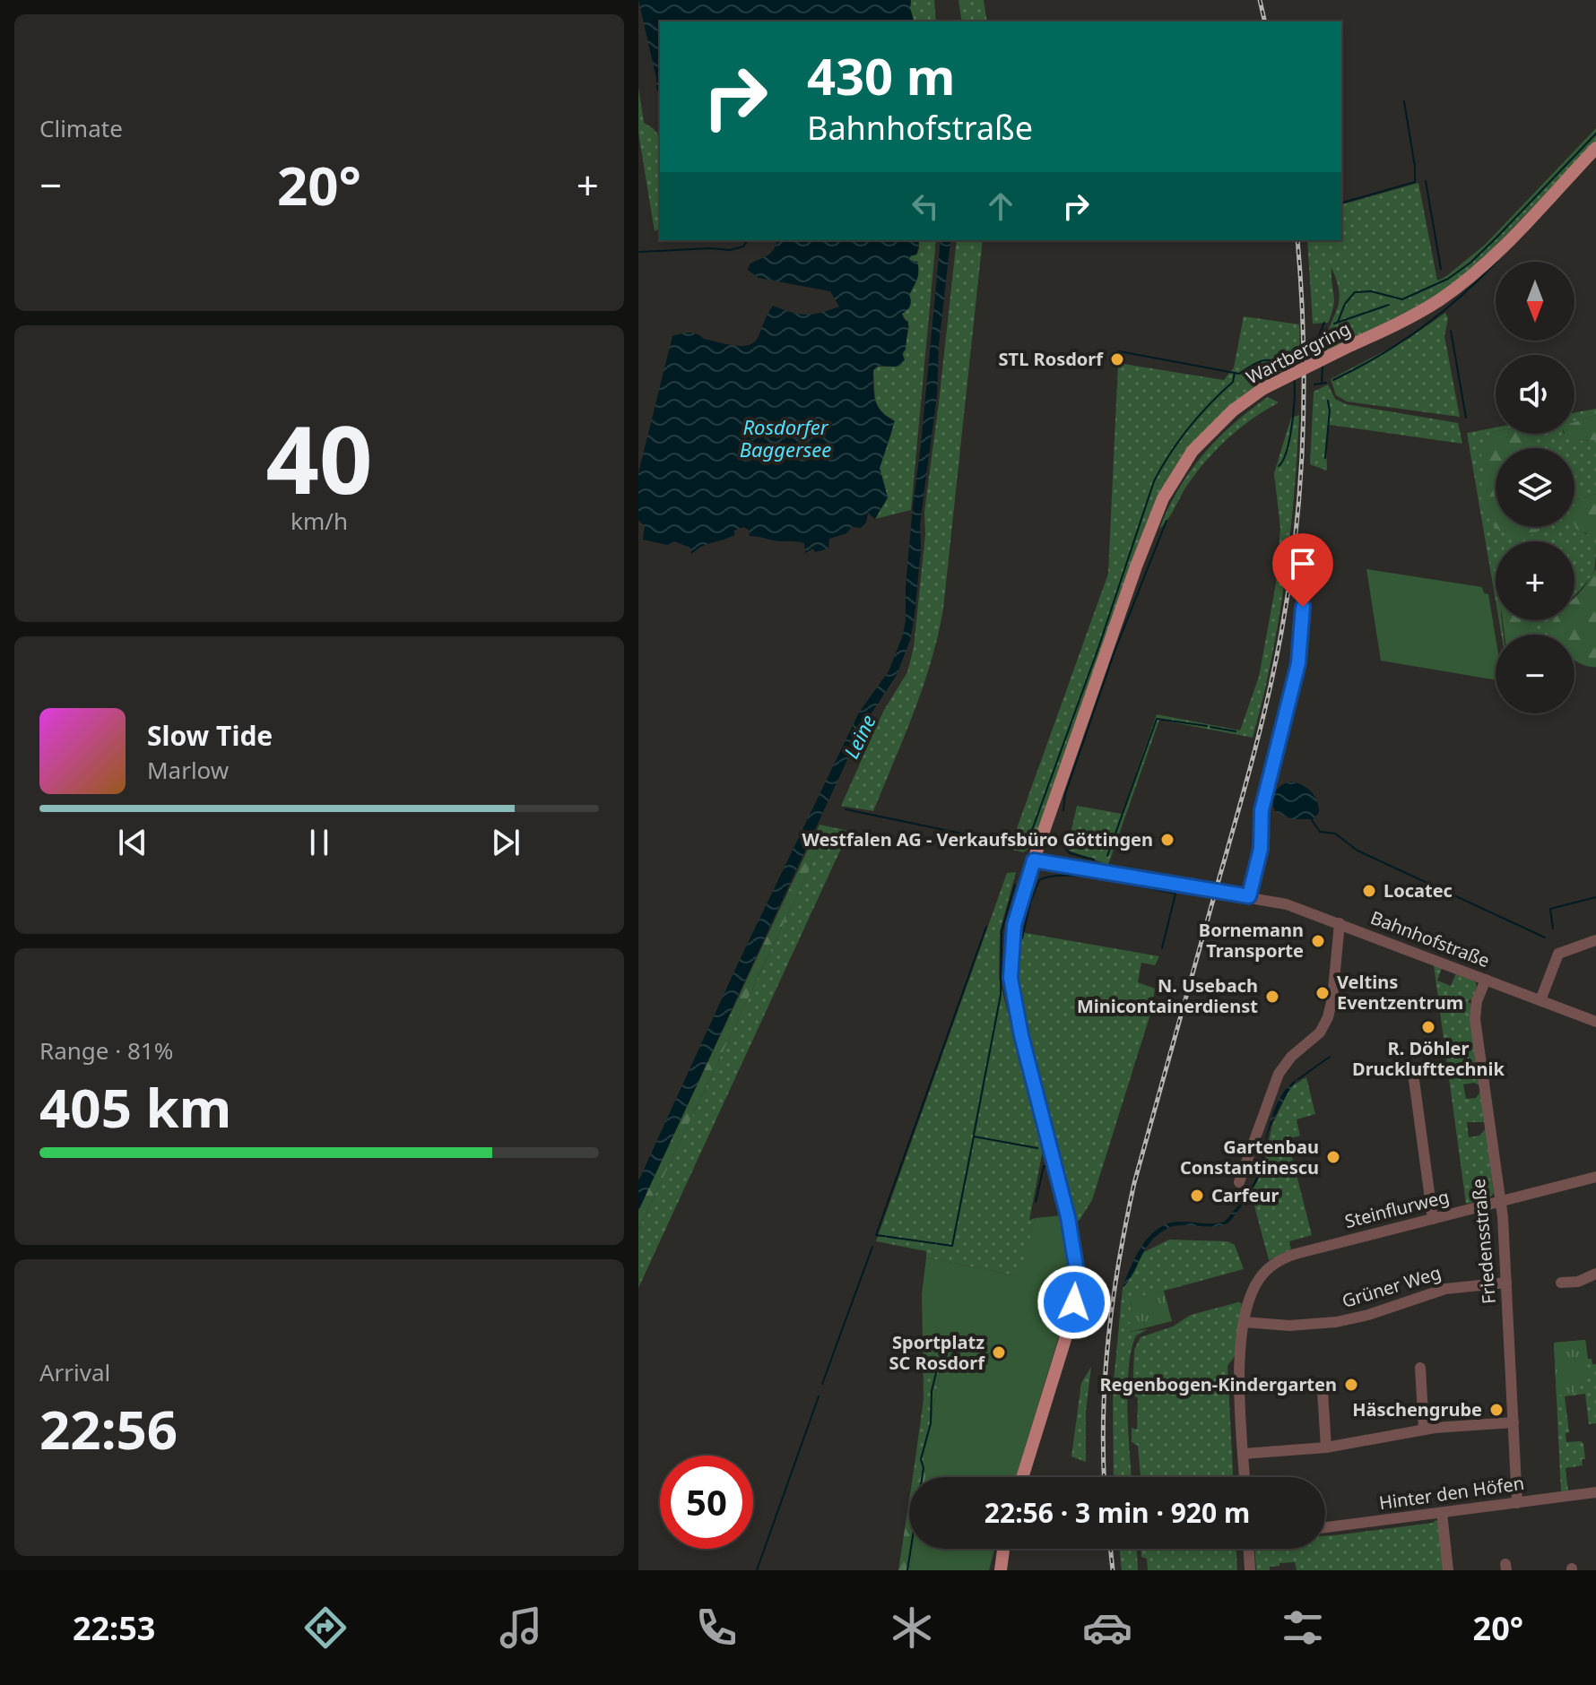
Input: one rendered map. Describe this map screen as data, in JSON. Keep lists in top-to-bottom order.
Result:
{
  "streets": {
    "main road": ["Wartbergring"],
    "street": [
      "Bahnhofstraße",
      "Steinflurweg",
      "Friedensstraße",
      "Grüner Weg",
      "Hinter den Höfen"
    ]
  },
  "crossings": [
    ["Wartbergring", "Bahnhofstraße"],
    ["Bahnhofstraße", "Friedensstraße"],
    ["Steinflurweg", "Friedensstraße"],
    ["Steinflurweg", "Grüner Weg"],
    ["Friedensstraße", "Grüner Weg"],
    ["Friedensstraße", "Hinter den Höfen"]
  ],
  "water": ["Rosdorfer Baggersee", "Leine"],
  "places": [
    "STL Rosdorf",
    "Westfalen AG - Verkaufsbüro Göttingen",
    "Locatec",
    "Bornemann Transporte",
    "Veltins Eventzentrum",
    "N. Usebach Minicontainerdienst",
    "R. Döhler Drucklufttechnik",
    "Gartenbau Constantinescu",
    "Carfeur",
    "Sportplatz SC Rosdorf",
    "Regenbogen-Kindergarten",
    "Häschengrube"
  ],
  "north": "bottom",
  "page": {
    "tile": [
      "Climate",
      ["40", "km/h"],
      ["Range · 81%", "405 km"],
      ["Arrival", "22:56"]
    ],
    "turn": ["430 m", "Bahnhofstraße"],
    "heat": ["−", "20°", "+"],
    "map_buttons": ["+", "−"],
    "song": ["Slow Tide", "Marlow"],
    "limit": "50",
    "trip": "22:56 · 3 min · 920 m",
    "tabs": ["22:53", "20°"]
  }
}
